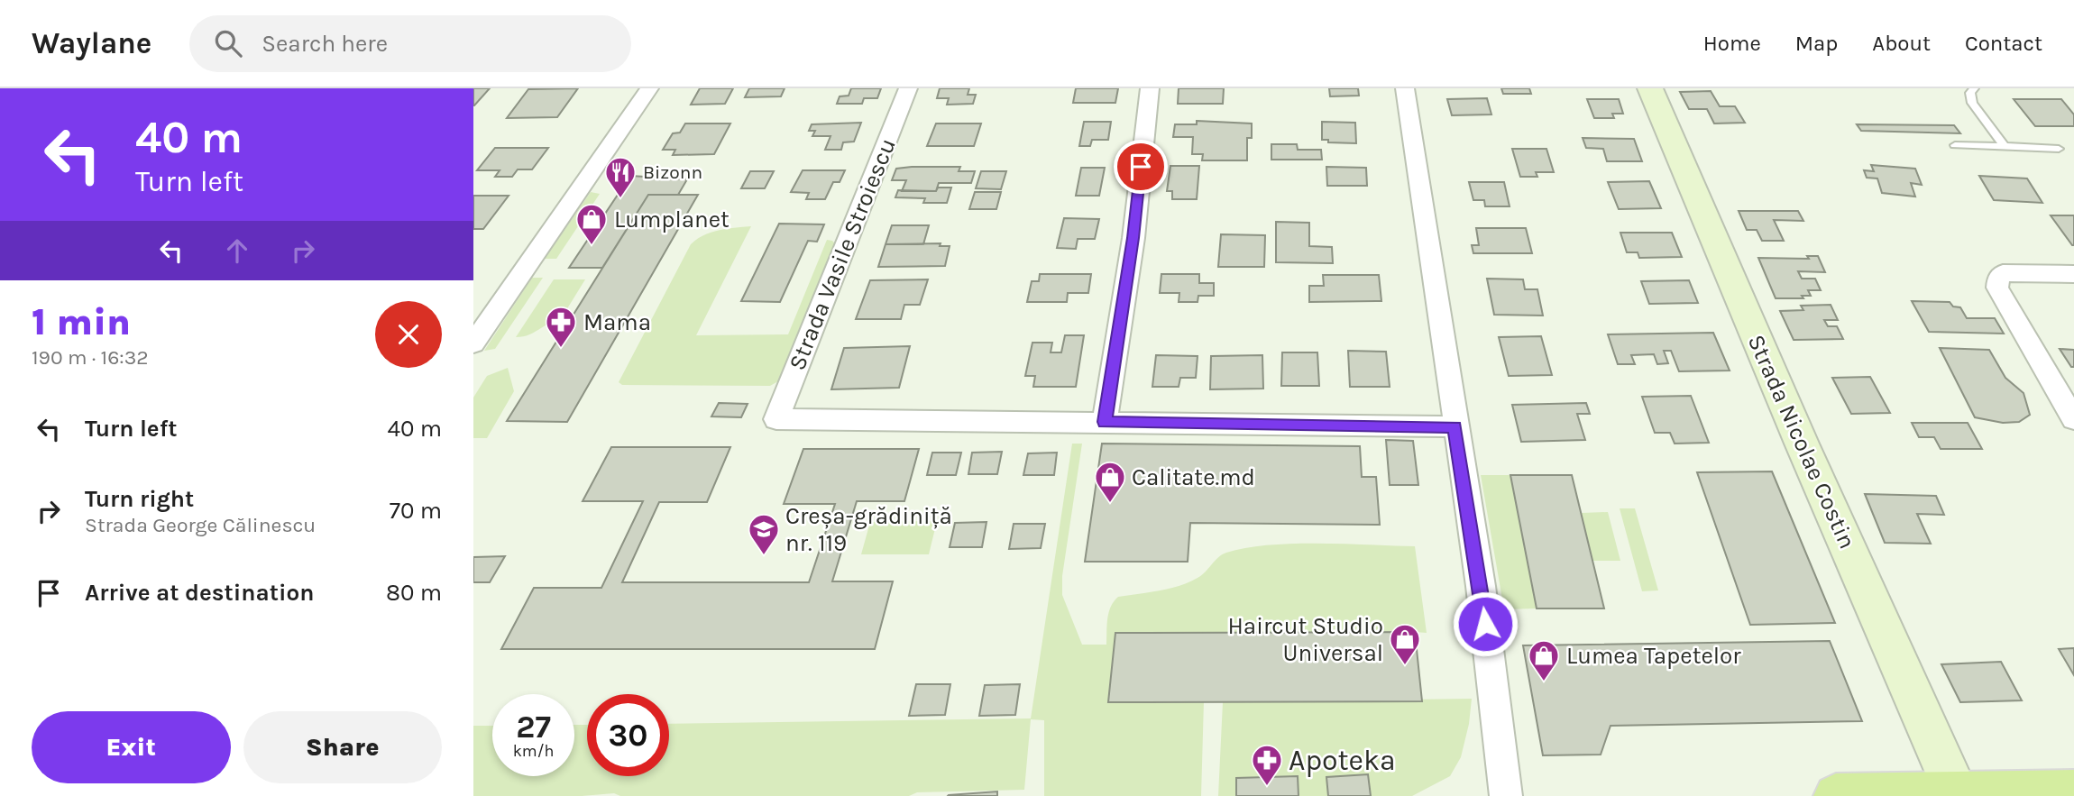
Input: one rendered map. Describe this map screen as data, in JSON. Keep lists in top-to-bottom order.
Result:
{
  "streets": {
    "main road": ["Strada Nicolae Costin"],
    "street": ["Strada Vasile Stroiescu"]
  },
  "places": {
    "restaurant": ["Bizonn"],
    "shop": [
      "Lumplanet",
      "Calitate.md",
      "Haircut Studio Universal",
      "Lumea Tapetelor"
    ],
    "pharmacy": ["Mama", "Apoteka"],
    "school or university": ["Creșa-grădiniță nr. 119"]
  },
  "page": {
    "header": "Waylane",
    "search": "Search here",
    "nav": [
      "Home",
      "Map",
      "About",
      "Contact"
    ],
    "turn": ["40 m", "Turn left"],
    "heading": ["1 min", "190 m · 16:32"],
    "list": [
      {
        "name": "Turn left",
        "value": "40 m"
      },
      {
        "name": "Turn right",
        "note": "Strada George Călinescu",
        "value": "70 m"
      },
      {
        "name": "Arrive at destination",
        "value": "80 m"
      }
    ],
    "speed": "27 km/h",
    "limit": "30",
    "buttons": ["Exit", "Share"]
  }
}
